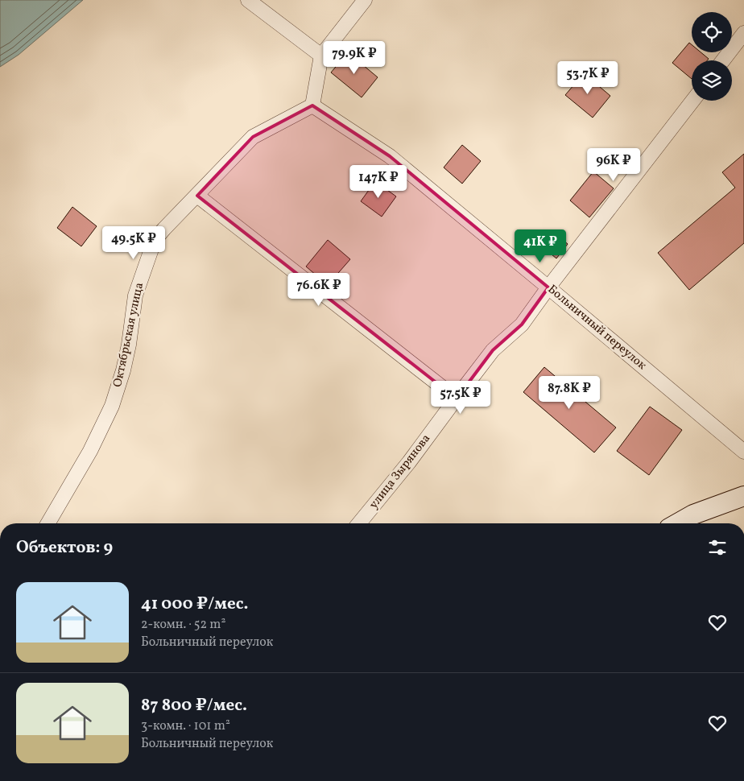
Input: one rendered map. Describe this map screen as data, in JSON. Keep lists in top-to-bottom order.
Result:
{
  "streets": {
    "street": ["Больничный переулок", "Октябрьская улица", "улица Зырянова"]
  },
  "crossings": [
    ["Больничный переулок", "Октябрьская улица"],
    ["Больничный переулок", "улица Зырянова"]
  ],
  "page": {
    "price": [
      "79.9K ₽",
      "53.7K ₽",
      "96K ₽",
      "147K ₽",
      "49.5K ₽",
      "41K ₽",
      "76.6K ₽",
      "87.8K ₽",
      "57.5K ₽"
    ],
    "heading": "Объектов: 9",
    "list": [
      {
        "name": "41 000 ₽/мес.",
        "note": "2-комн. · 52 m² · Больничный переулок"
      },
      {
        "name": "87 800 ₽/мес.",
        "note": "3-комн. · 101 m² · Больничный переулок"
      }
    ]
  }
}
